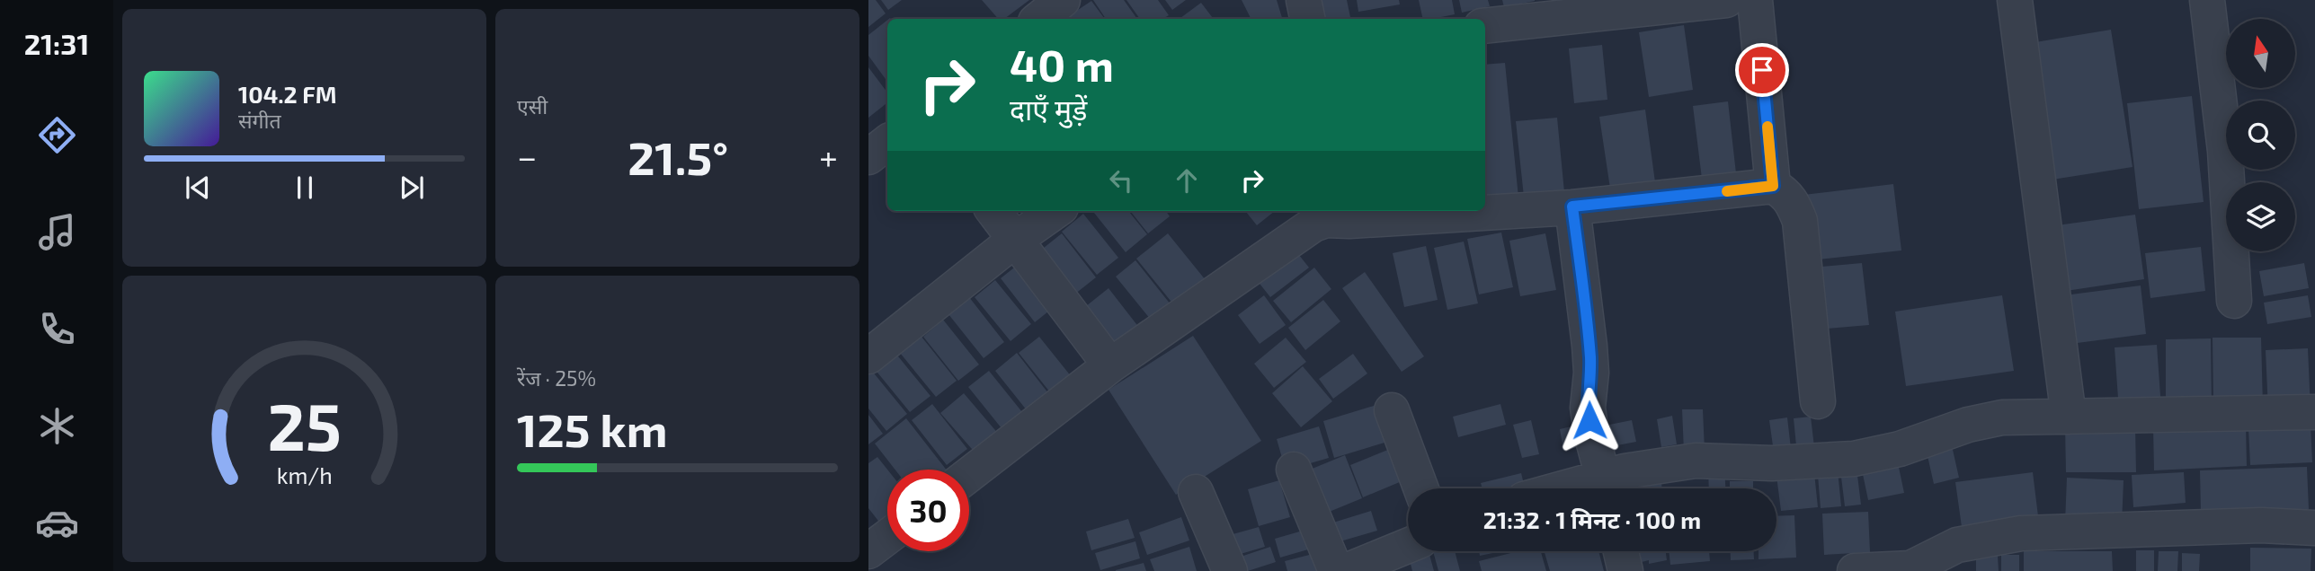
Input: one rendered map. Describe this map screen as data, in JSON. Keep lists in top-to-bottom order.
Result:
{
  "north": "top",
  "page": {
    "tabs": "21:31",
    "tile": [
      "एसी",
      ["रेंज · 25%", "125 km"]
    ],
    "turn": ["40 m", "दाएँ मुड़ें"],
    "song": ["104.2 FM", "संगीत"],
    "heat": ["−", "21.5°", "+"],
    "limit": "30",
    "trip": "21:32 · 1 मिनट · 100 m",
    "gauge": ["25", "km/h"]
  }
}
